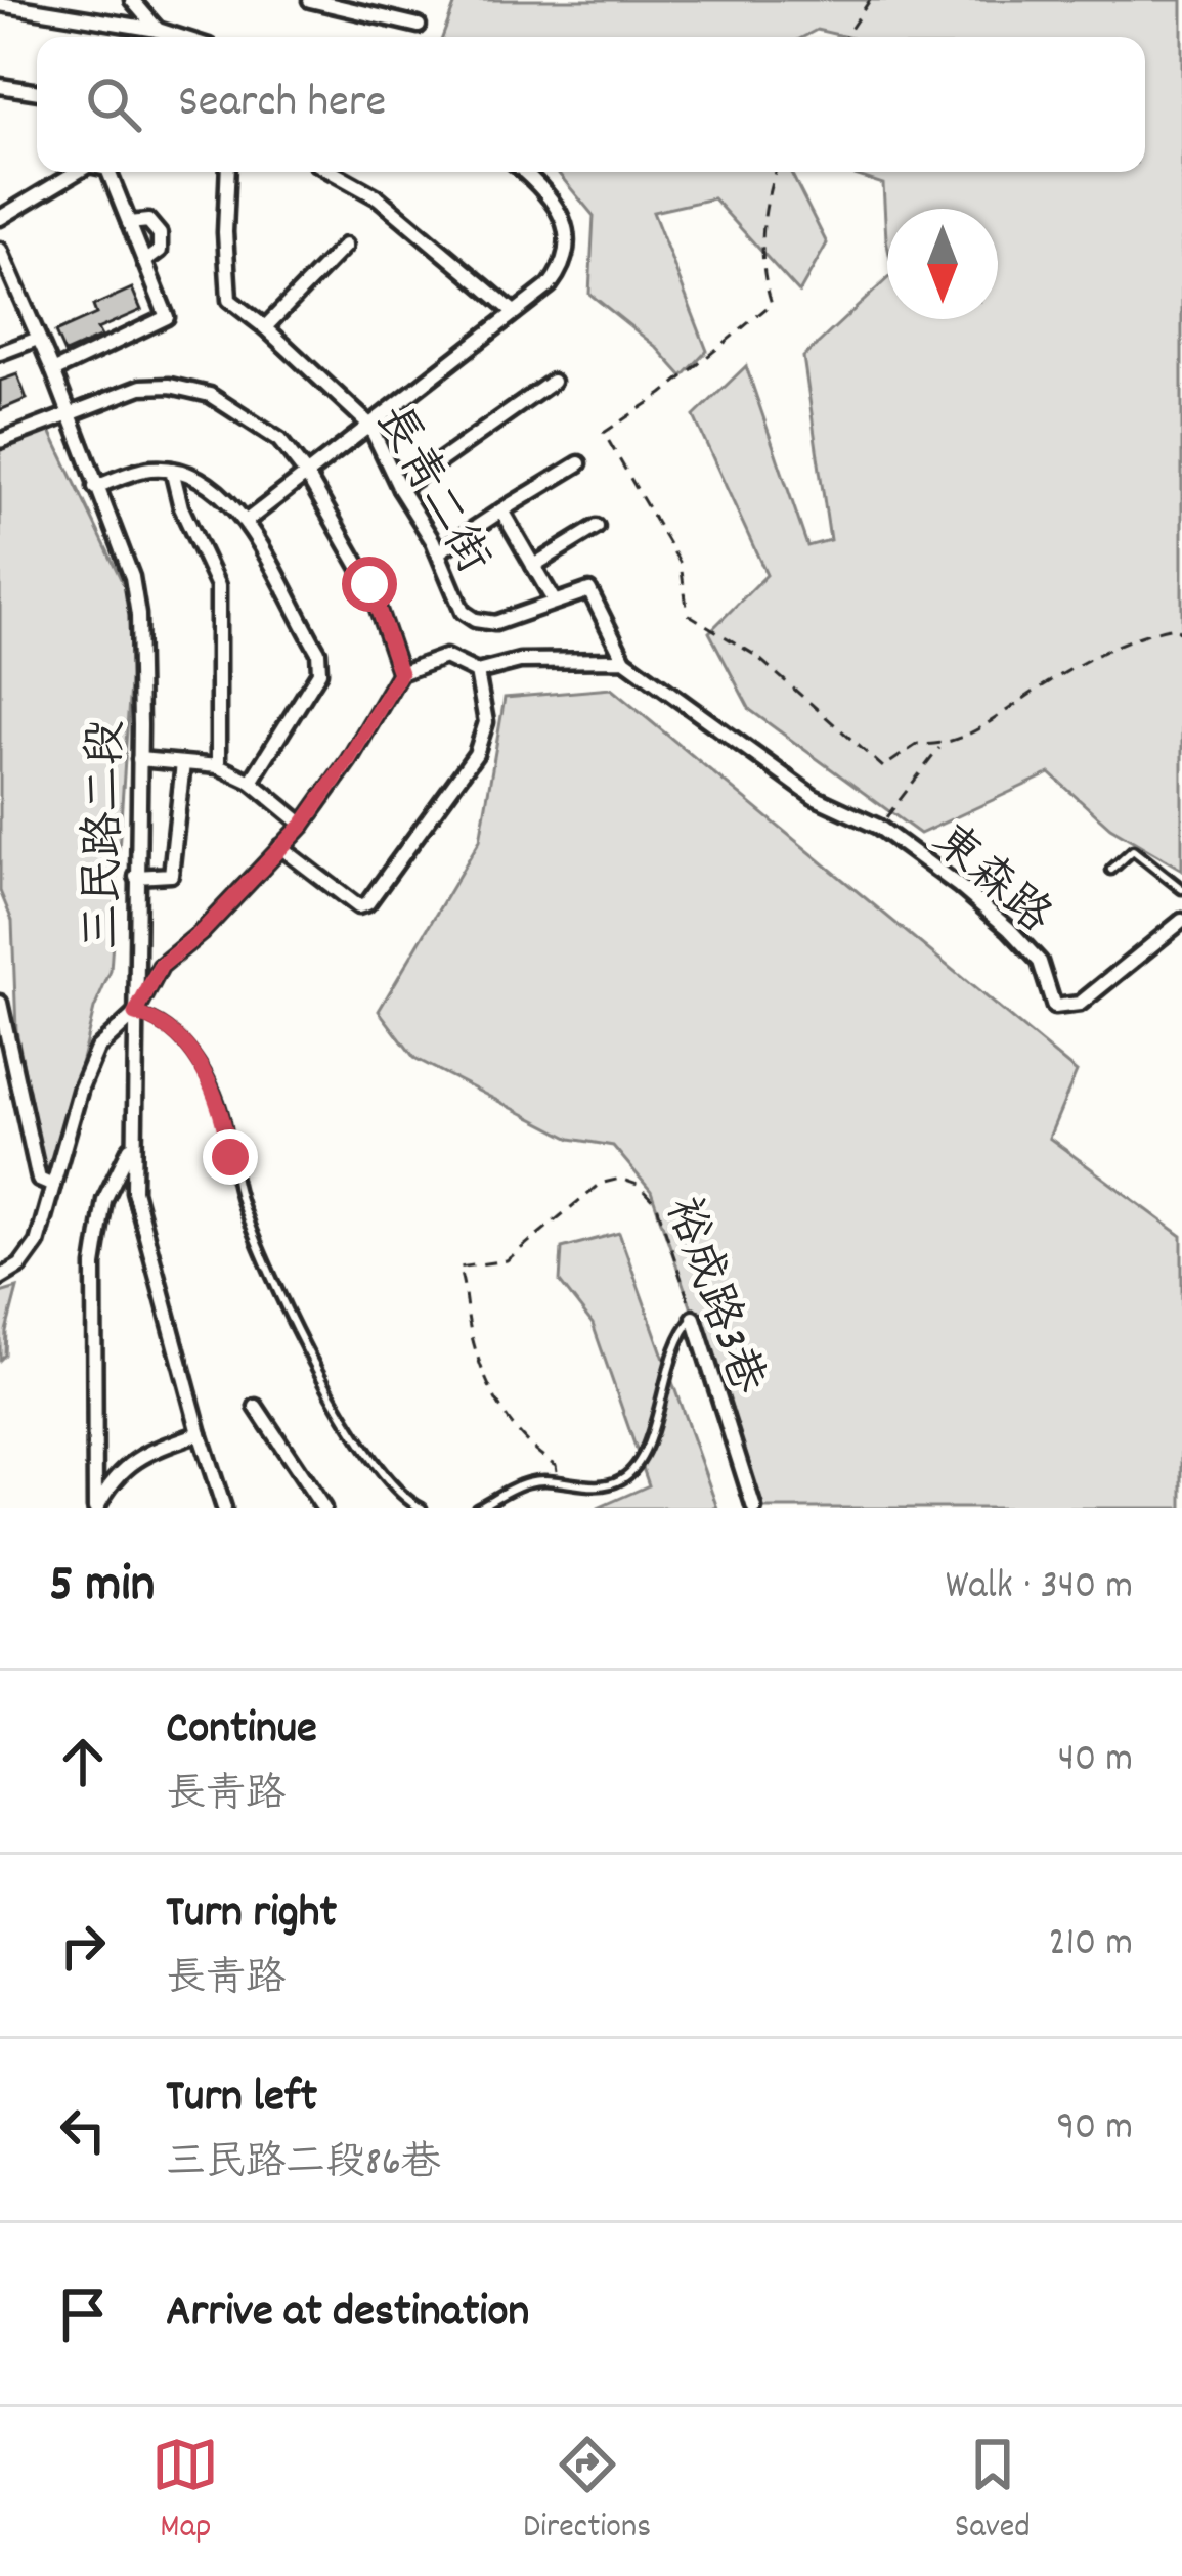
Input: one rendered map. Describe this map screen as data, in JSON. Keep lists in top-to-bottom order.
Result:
{
  "streets": {
    "street": [
      "長青二街",
      "三民路二段",
      "東森路",
      "裕成路3巷"
    ]
  },
  "north": "bottom",
  "page": {
    "search": "Search here",
    "heading": ["5 min", "Walk · 340 m"],
    "list": [
      ["Continue", "長青路", "40 m"],
      ["Turn right", "長青路", "210 m"],
      ["Turn left", "三民路二段86巷", "90 m"],
      "Arrive at destination"
    ],
    "nav": ["Map", "Directions", "Saved"]
  }
}
